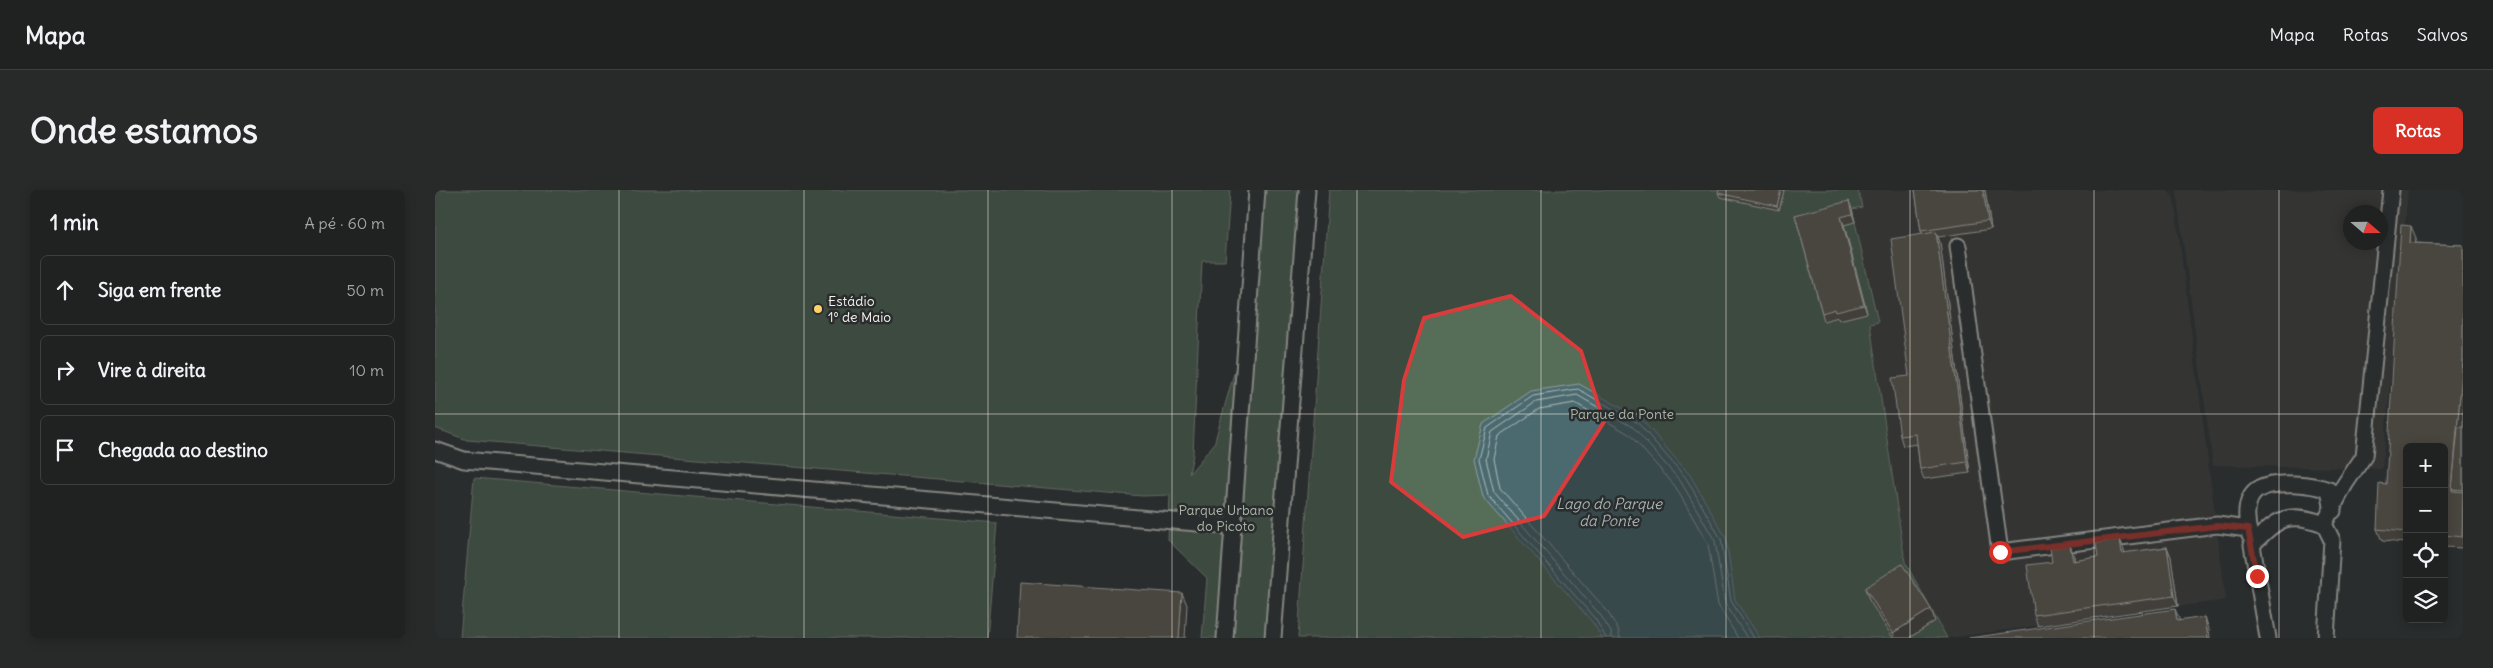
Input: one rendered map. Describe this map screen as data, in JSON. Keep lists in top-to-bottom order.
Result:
{
  "water": ["Lago do Parque da Ponte"],
  "parks": ["Parque da Ponte", "Parque Urbano do Picoto"],
  "places": ["Estádio 1º de Maio"],
  "north": "right",
  "page": {
    "header": "Mapa",
    "nav": ["Mapa", "Rotas", "Salvos"],
    "buttons": "Rotas",
    "title": "Onde estamos",
    "heading": ["1 min", "A pé · 60 m"],
    "list": [
      ["Siga em frente", "50 m"],
      ["Vire à direita", "10 m"],
      "Chegada ao destino"
    ],
    "map_buttons": ["+", "−"]
  }
}
